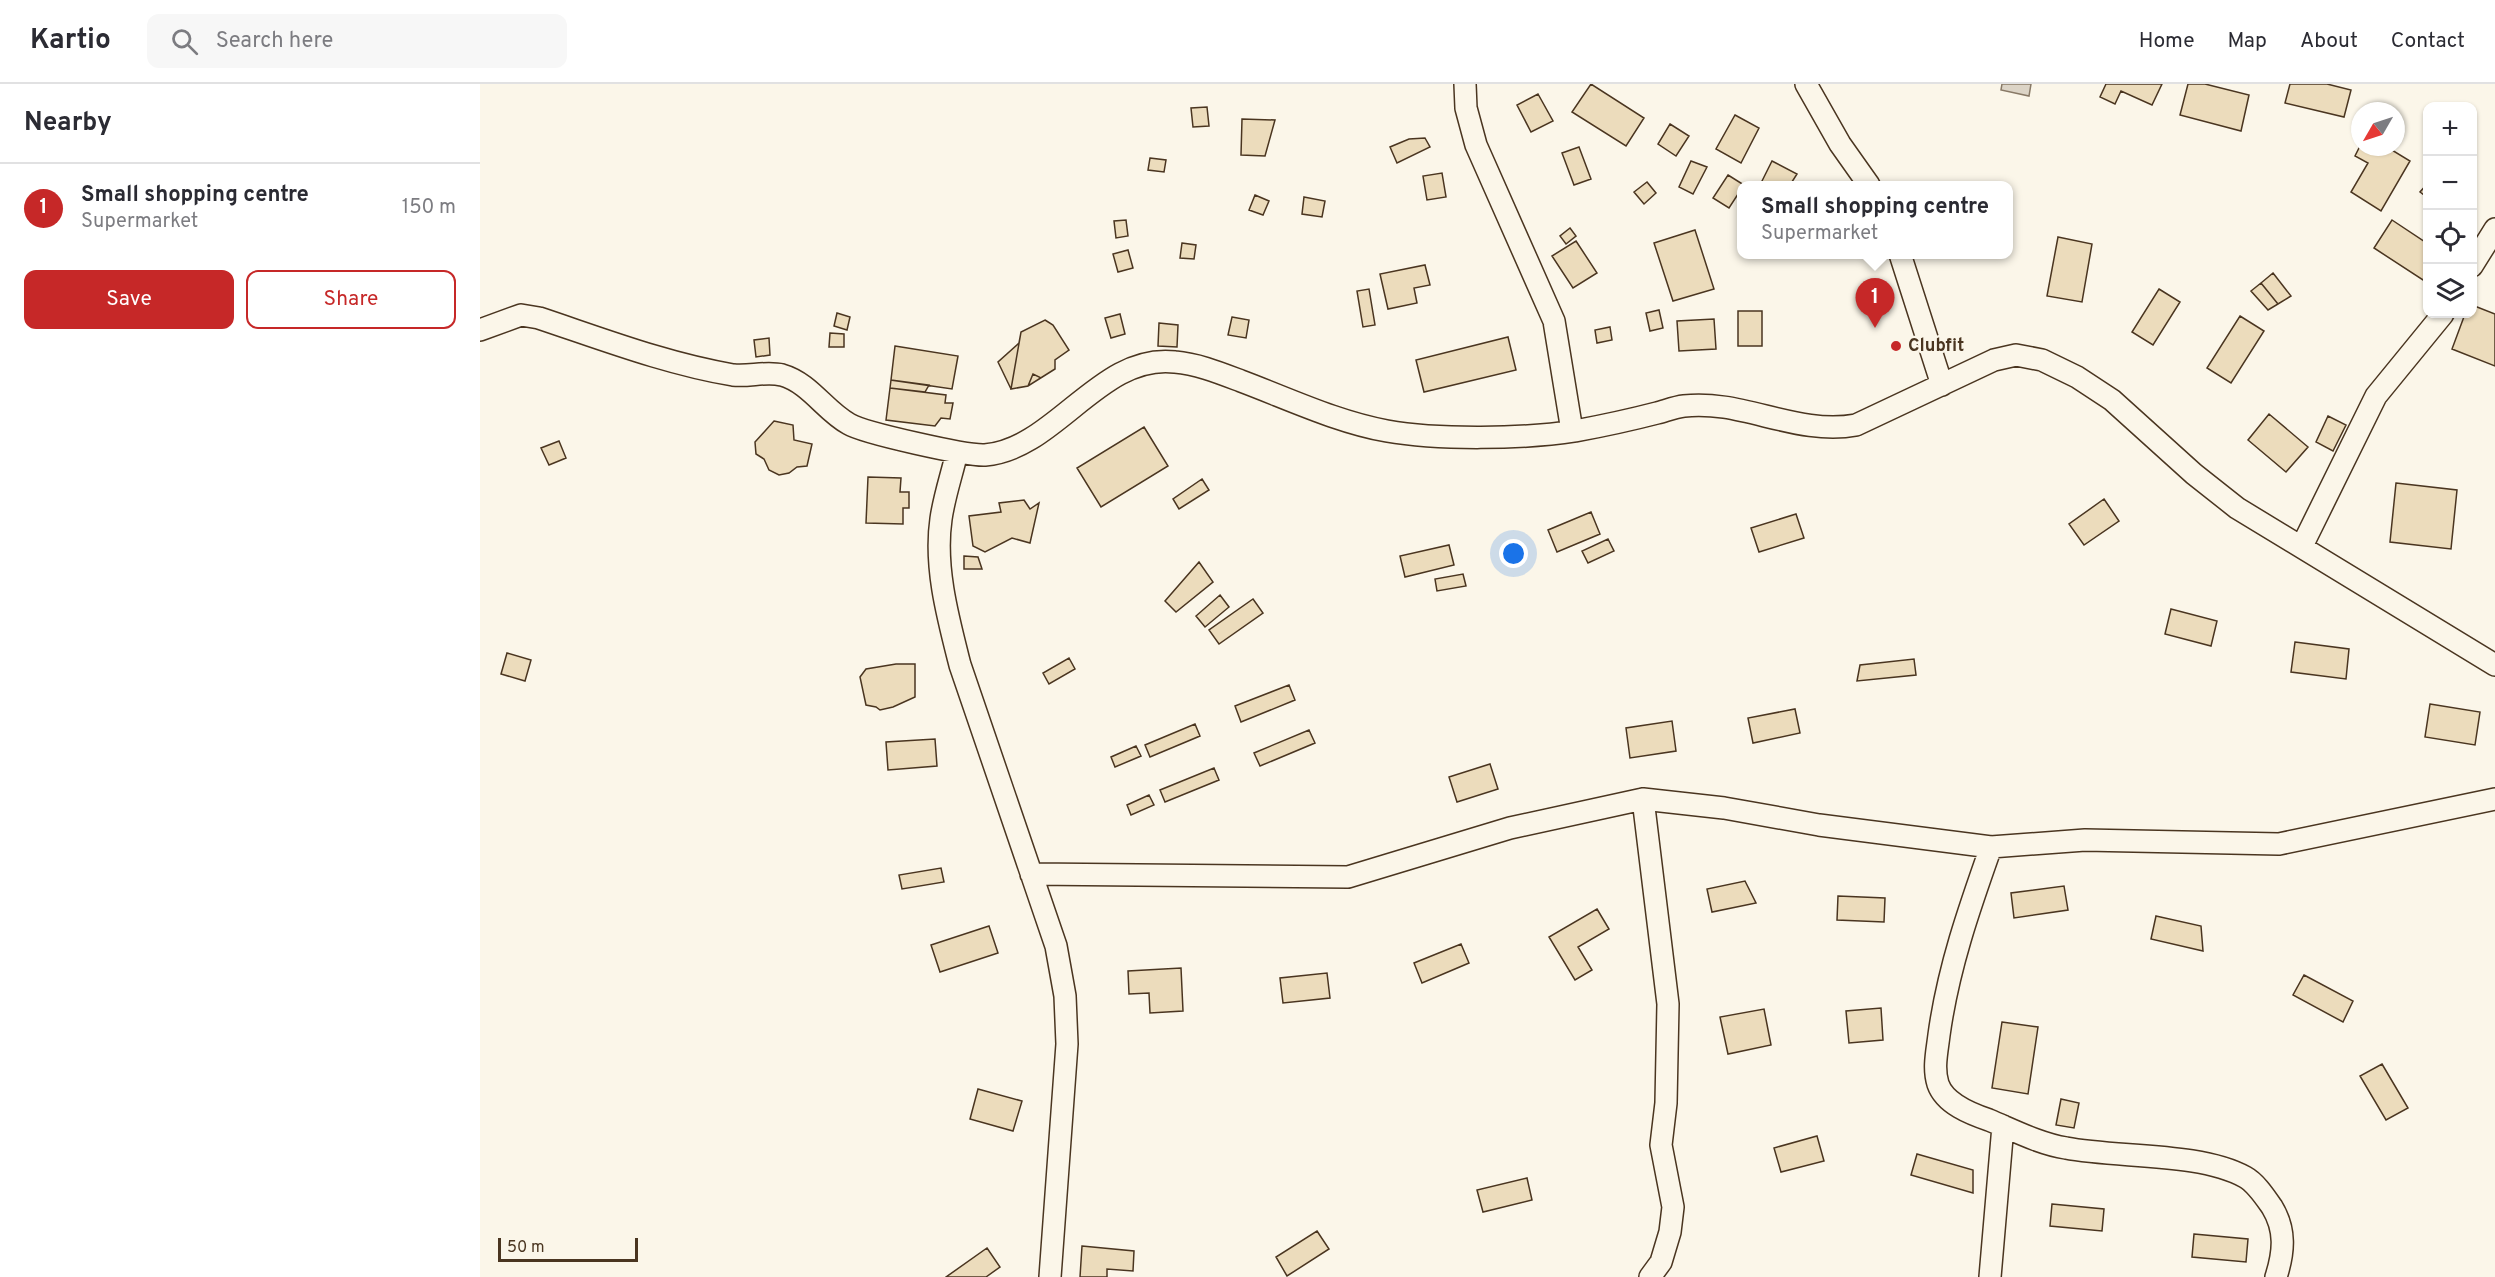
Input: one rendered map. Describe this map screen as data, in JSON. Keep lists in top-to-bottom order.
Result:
{
  "places": ["Clubfit"],
  "scale_bar": "50 m",
  "north": "bottom left",
  "page": {
    "header": "Kartio",
    "search": "Search here",
    "nav": [
      "Home",
      "Map",
      "About",
      "Contact"
    ],
    "heading": "Nearby",
    "map_buttons": ["+", "−"],
    "list": [
      {
        "mark": "1",
        "name": "Small shopping centre",
        "note": "Supermarket",
        "value": "150 m"
      }
    ],
    "popup": ["Small shopping centre", "Supermarket"],
    "buttons": ["Save", "Share"],
    "pins": "1",
    "scale": "50 m"
  }
}
